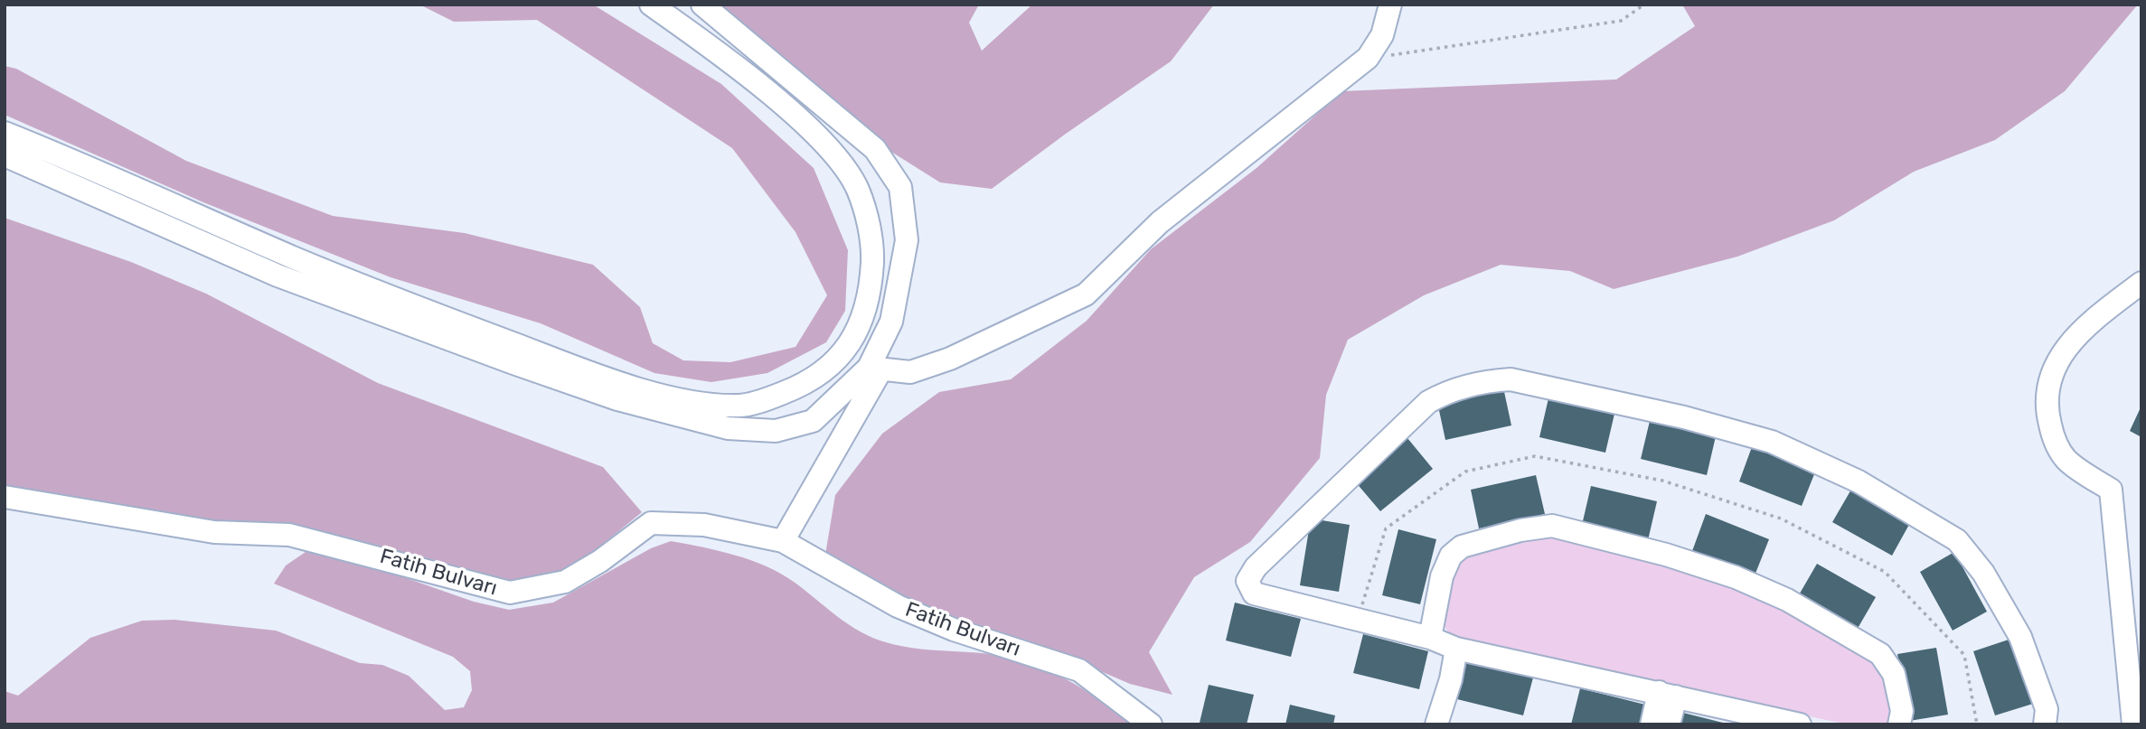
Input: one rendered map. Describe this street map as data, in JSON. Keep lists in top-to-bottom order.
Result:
{
  "streets": {
    "street": ["Fatih Bulvarı"]
  }
}
